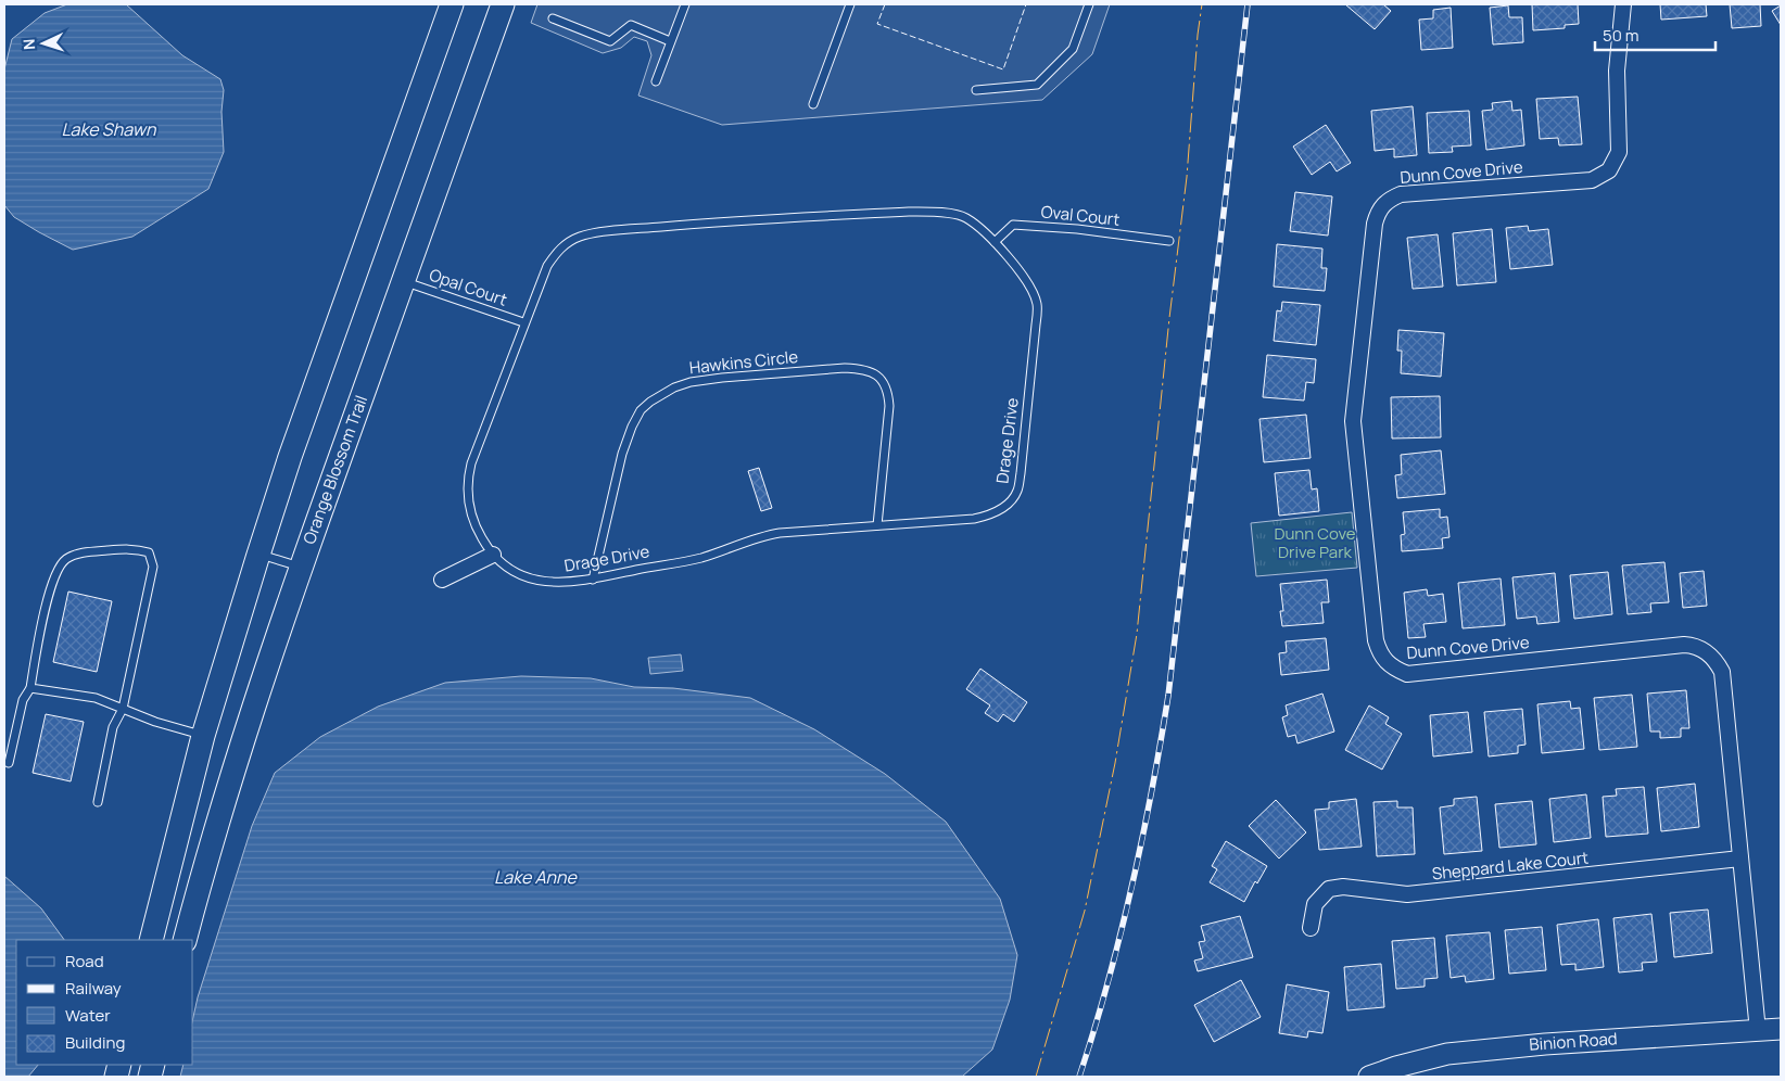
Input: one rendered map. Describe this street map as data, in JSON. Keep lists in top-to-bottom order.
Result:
{
  "streets": {
    "main road": ["Orange Blossom Trail", "Binion Road"],
    "street": ["Dunn Cove Drive", "Sheppard Lake Court"],
    "lane": [
      "Oval Court",
      "Opal Court",
      "Hawkins Circle",
      "Drage Drive"
    ]
  },
  "crossings": [
    ["Dunn Cove Drive", "Sheppard Lake Court"],
    ["Dunn Cove Drive", "Binion Road"],
    ["Oval Court", "Drage Drive"],
    ["Opal Court", "Drage Drive"],
    ["Opal Court", "Orange Blossom Trail"],
    ["Hawkins Circle", "Drage Drive"]
  ],
  "water": ["Lake Shawn", "Lake Anne"],
  "parks": ["Dunn Cove Drive Park"],
  "legend": [
    "Road",
    "Railway",
    "Water",
    "Building"
  ],
  "scale_bar": "50 m",
  "north": "left"
}
